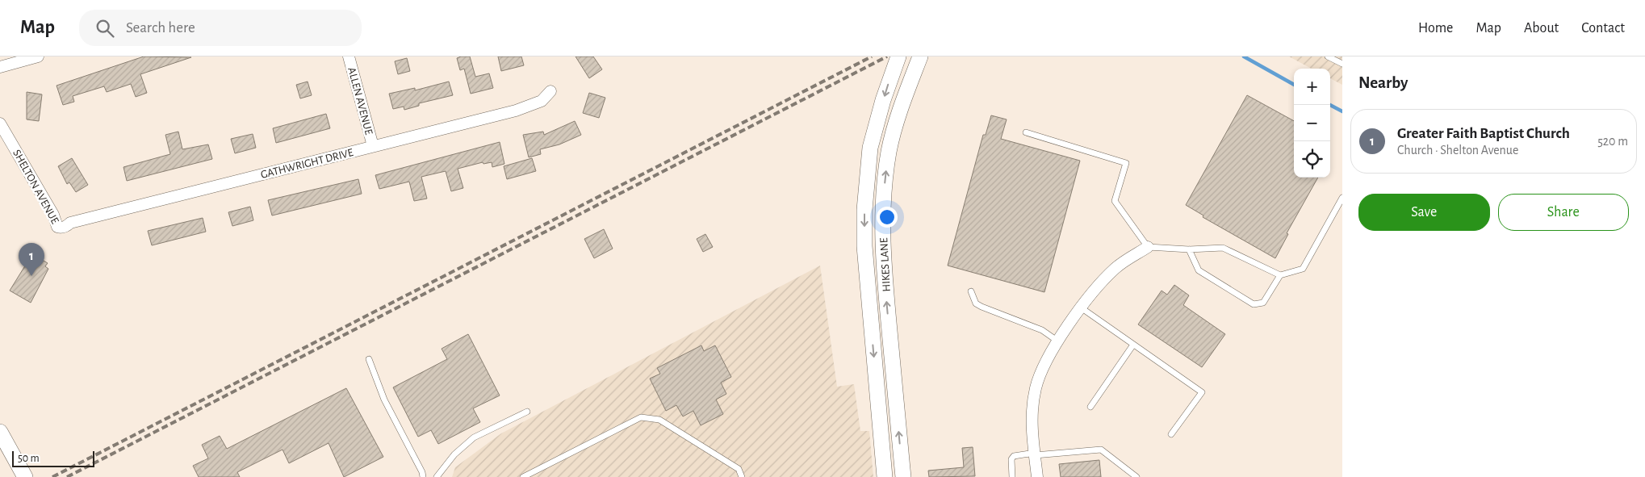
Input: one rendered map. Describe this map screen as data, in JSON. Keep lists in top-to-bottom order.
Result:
{
  "streets": {
    "street": [
      "ALLEN AVENUE",
      "GATHWRIGHT DRIVE",
      "SHELTON AVENUE",
      "HIKES LANE"
    ]
  },
  "crossings": [
    ["ALLEN AVENUE", "GATHWRIGHT DRIVE"],
    ["GATHWRIGHT DRIVE", "SHELTON AVENUE"]
  ],
  "scale_bar": "50 m",
  "page": {
    "header": "Map",
    "search": "Search here",
    "nav": [
      "Home",
      "Map",
      "About",
      "Contact"
    ],
    "heading": "Nearby",
    "map_buttons": ["+", "−"],
    "list": [
      {
        "mark": "1",
        "name": "Greater Faith Baptist Church",
        "note": "Church · Shelton Avenue",
        "value": "520 m"
      }
    ],
    "buttons": ["Save", "Share"],
    "pins": "1",
    "scale": "50 m"
  }
}
